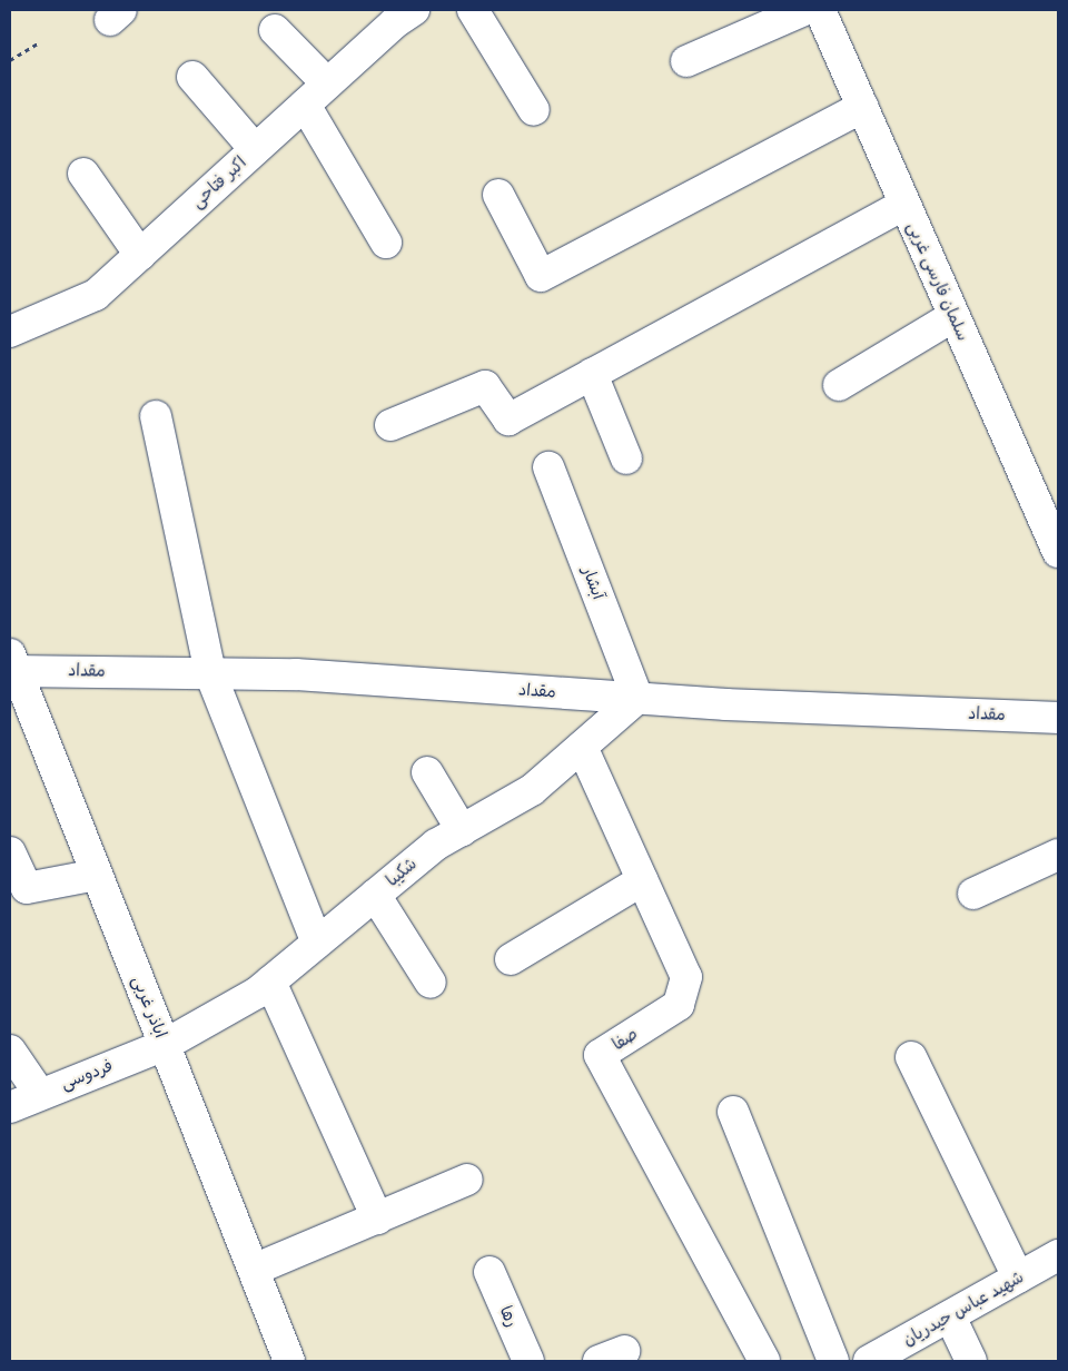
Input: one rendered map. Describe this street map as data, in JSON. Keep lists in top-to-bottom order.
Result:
{
  "streets": {
    "street": [
      "اکبر فتاحی",
      "سلمان فارسی غربی",
      "آبشار",
      "مقداد",
      "شکیبا",
      "اباذر غربی",
      "صفا",
      "فردوسی",
      "شهید عباس حیدریان",
      "رها"
    ]
  },
  "crossings": [
    ["آبشار", "مقداد"],
    ["آبشار", "شکیبا"],
    ["مقداد", "شکیبا"],
    ["مقداد", "اباذر غربی"],
    ["شکیبا", "اباذر غربی"],
    ["شکیبا", "صفا"],
    ["شکیبا", "فردوسی"],
    ["اباذر غربی", "فردوسی"]
  ]
}
